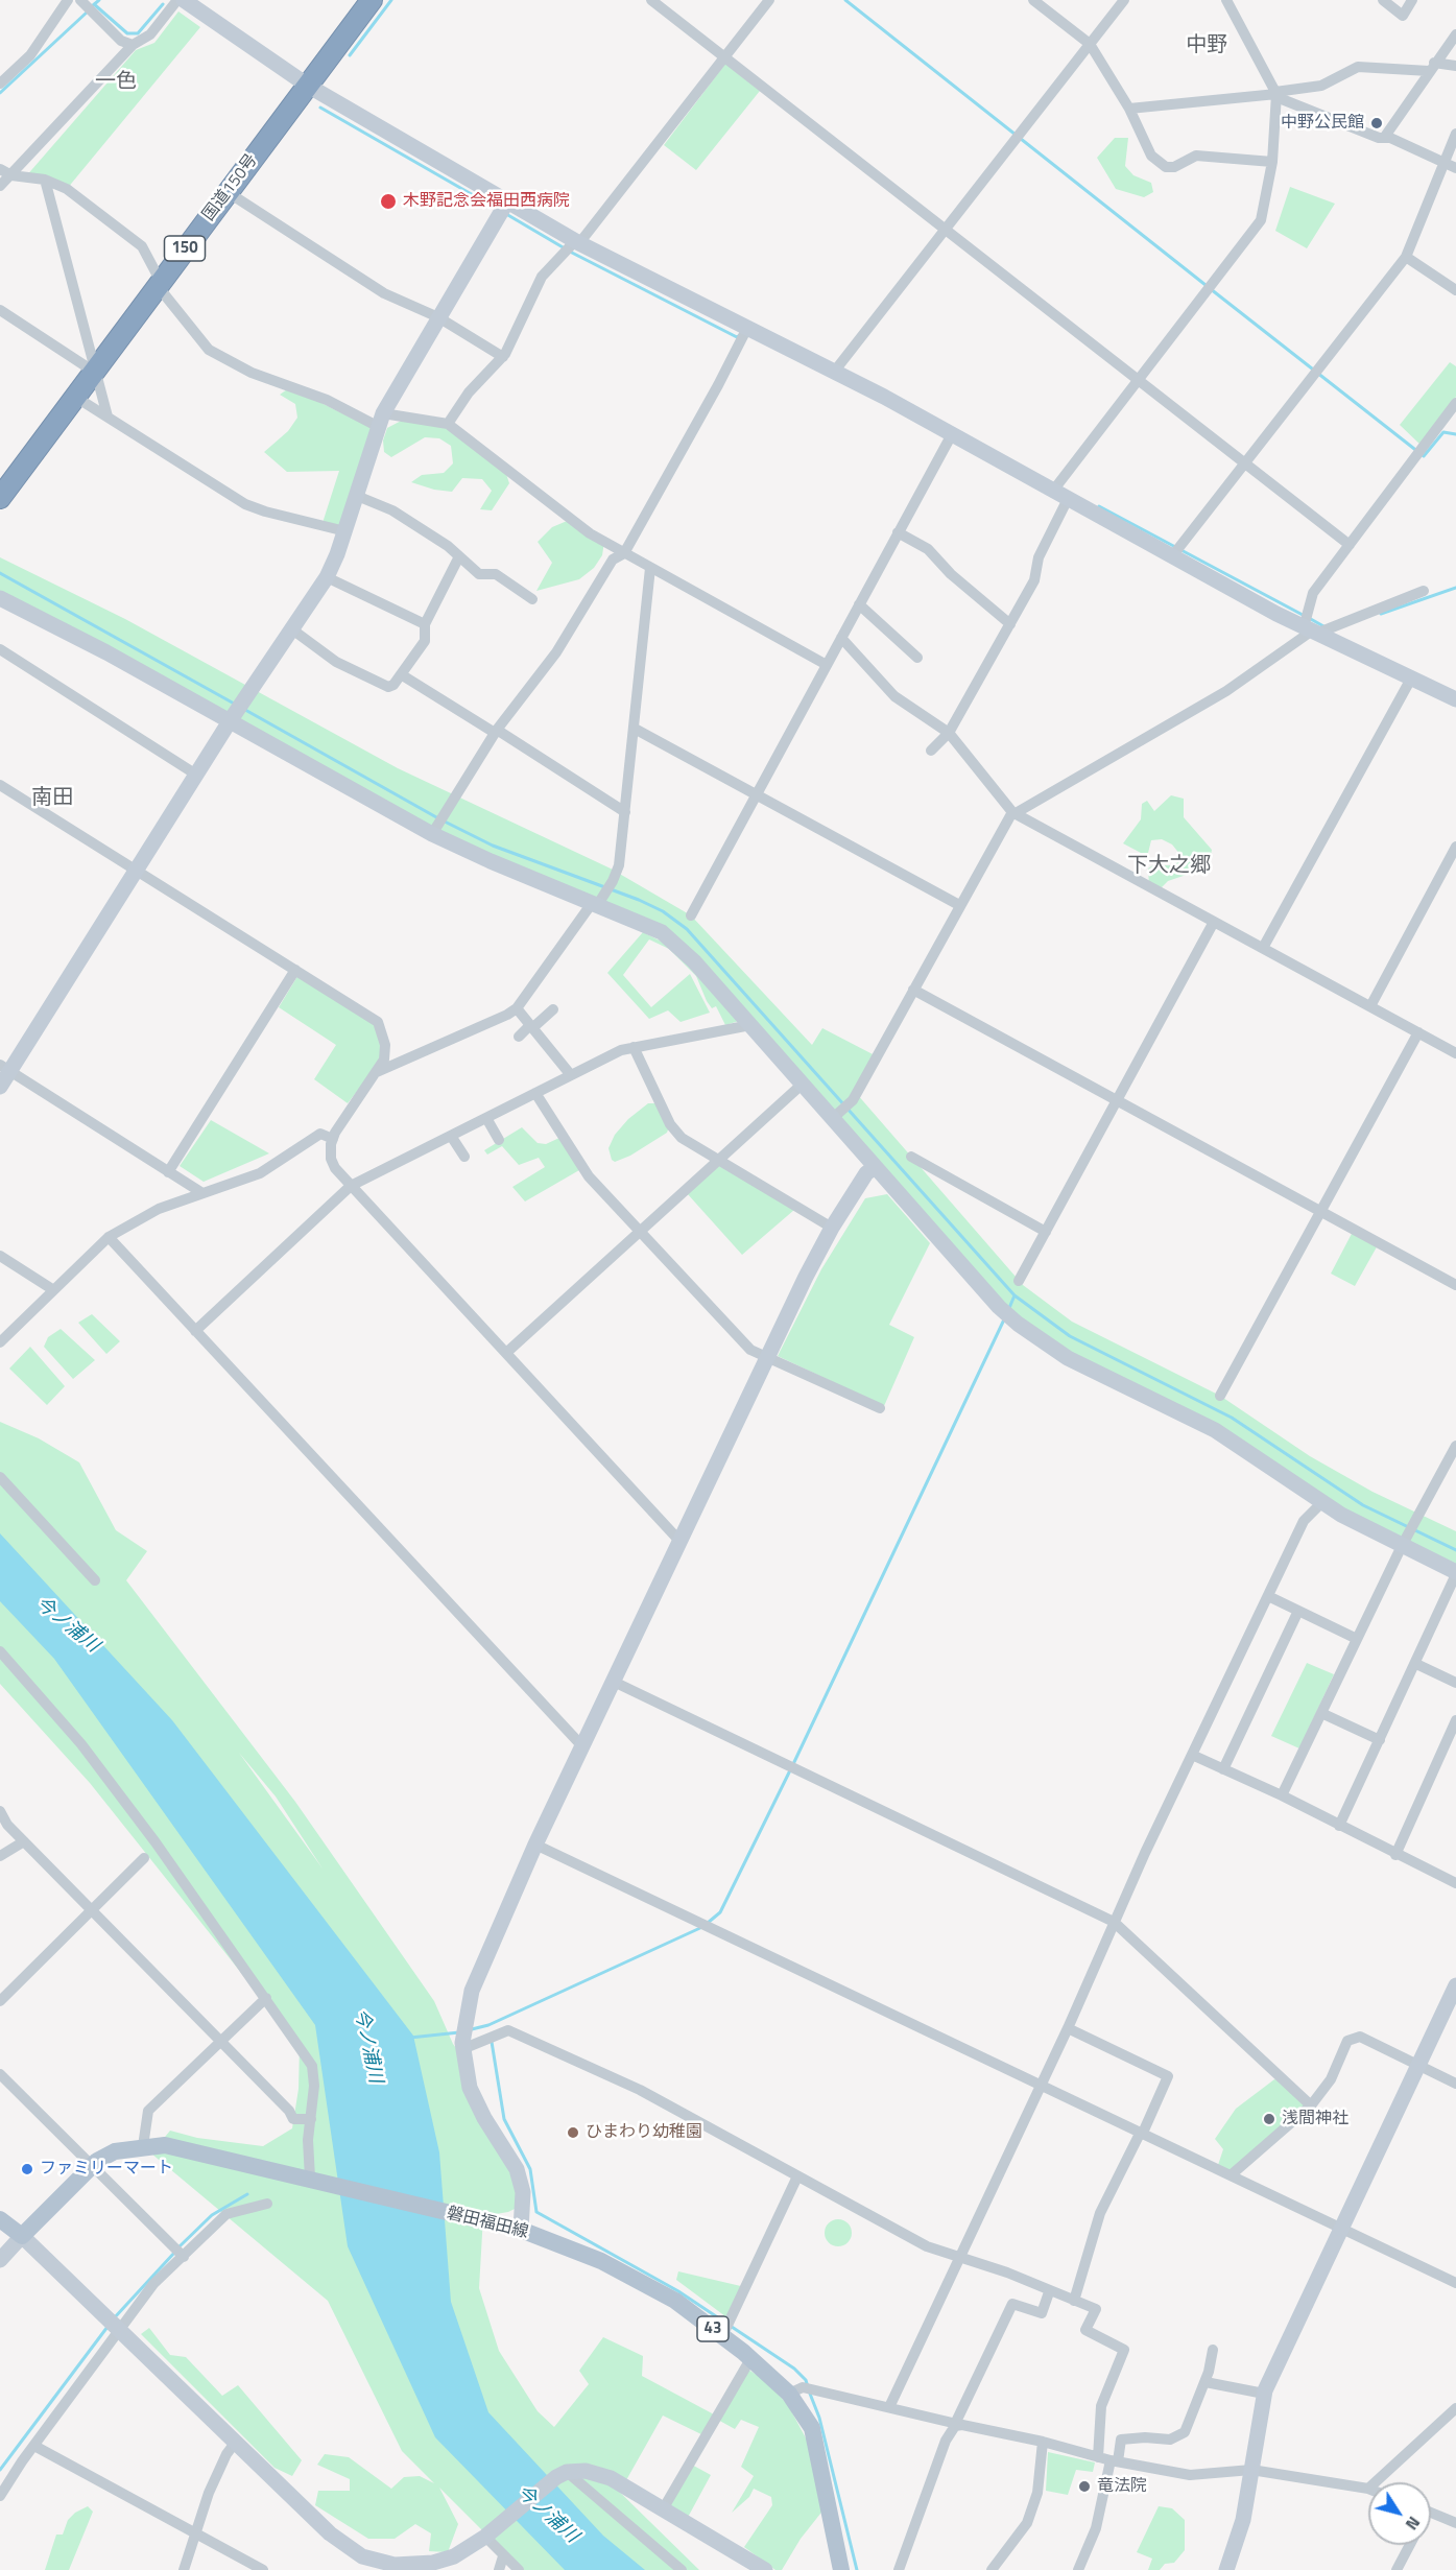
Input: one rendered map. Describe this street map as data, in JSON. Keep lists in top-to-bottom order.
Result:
{
  "streets": {
    "highway": ["国道150号", "150"],
    "main road": ["磐田福田線", "43"]
  },
  "districts": [
    "中野",
    "一色",
    "南田",
    "下大之郷"
  ],
  "water": ["今ノ浦川"],
  "places": [
    "中野公民館",
    "木野記念会福田西病院",
    "浅間神社",
    "ひまわり幼稚園",
    "ファミリーマート",
    "竜法院"
  ],
  "north": "bottom right"
}
